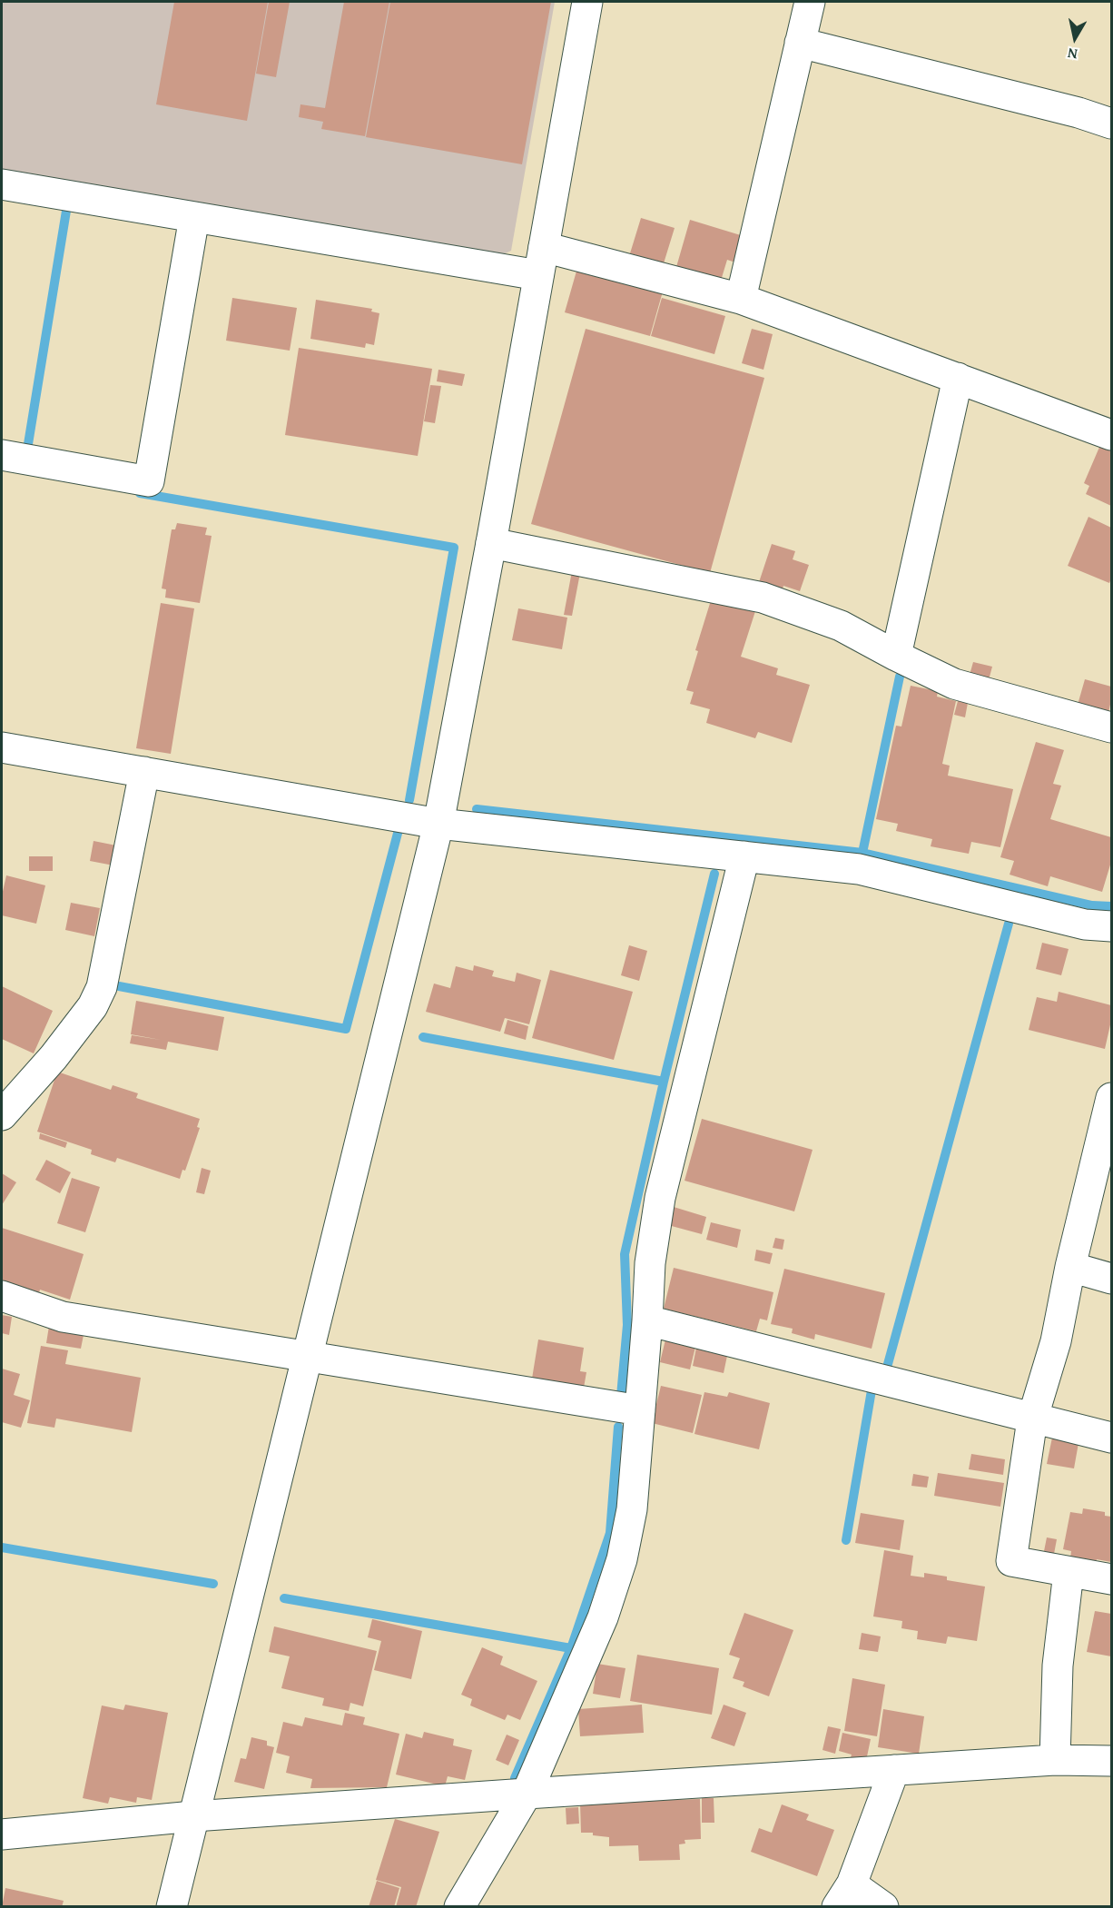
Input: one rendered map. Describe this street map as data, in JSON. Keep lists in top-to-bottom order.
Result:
{
  "north": "bottom"
}
